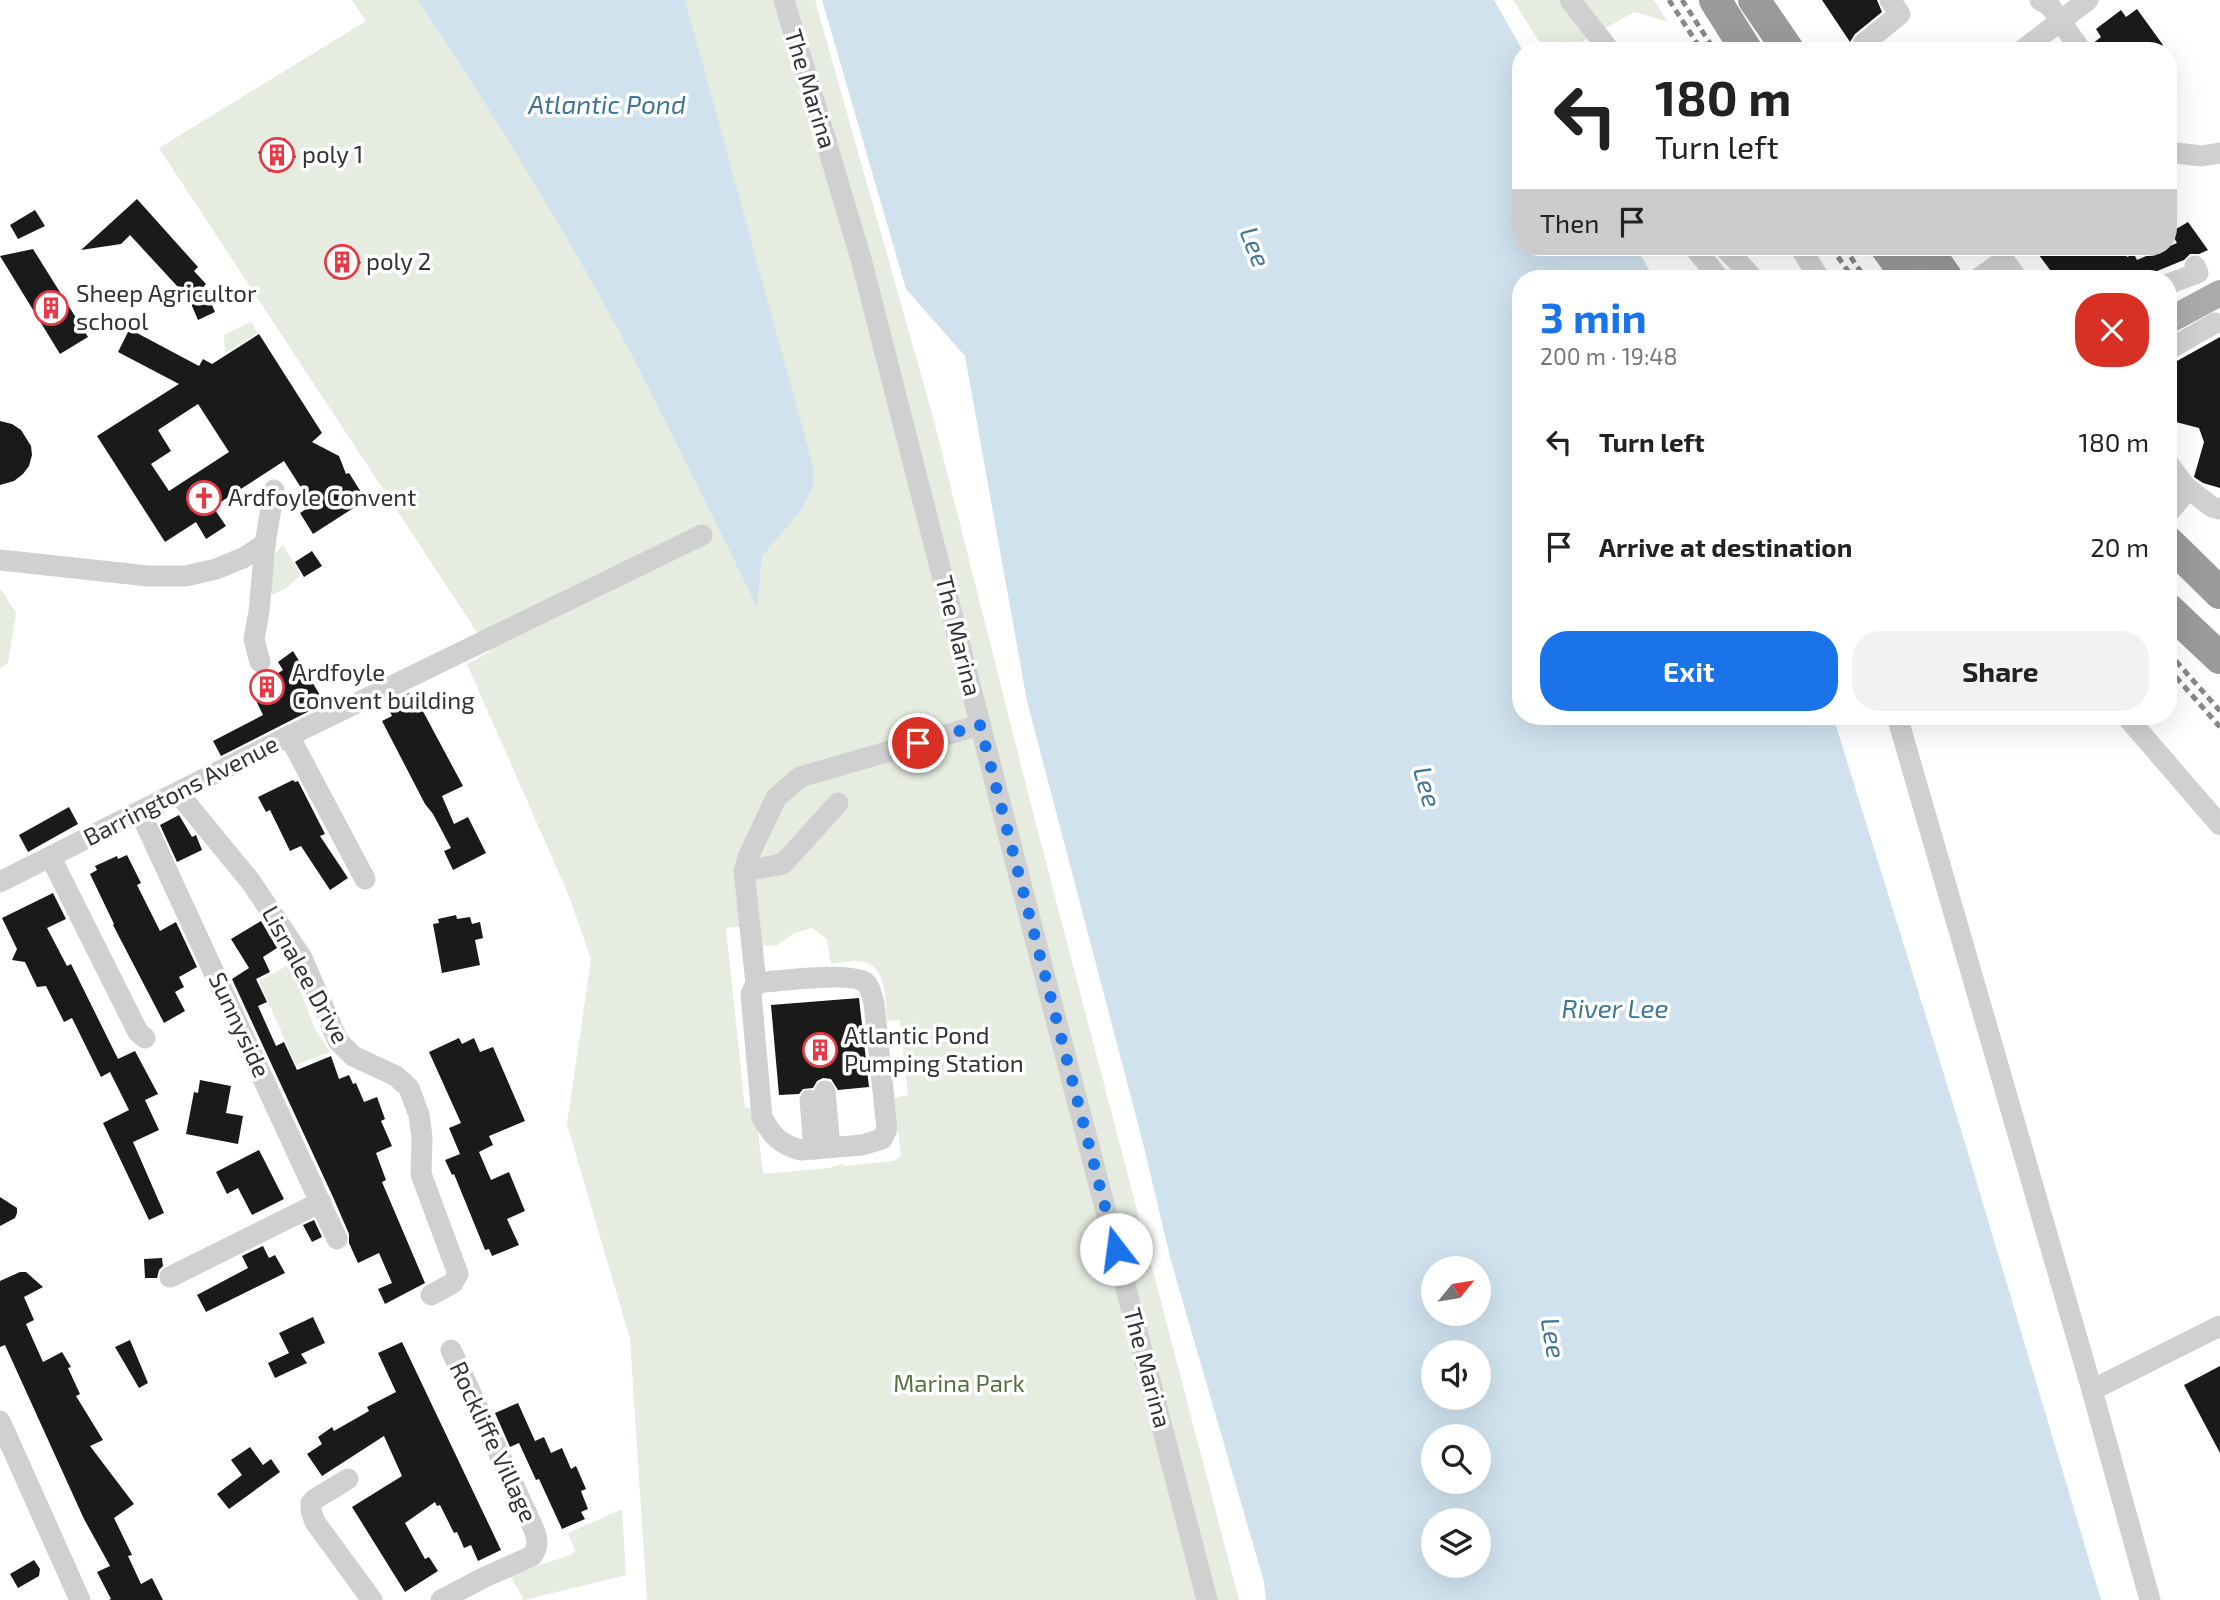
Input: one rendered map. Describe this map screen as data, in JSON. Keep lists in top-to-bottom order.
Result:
{
  "streets": {
    "street": [
      "The Marina",
      "Barringtons Avenue",
      "Lisnalee Drive",
      "Sunnyside",
      "Rockliffe Village"
    ]
  },
  "crossings": [
    ["Barringtons Avenue", "Lisnalee Drive"],
    ["Barringtons Avenue", "Sunnyside"]
  ],
  "water": ["Atlantic Pond", "Lee", "River Lee"],
  "parks": ["Marina Park"],
  "places": {
    "building": [
      "poly 1",
      "poly 2",
      "Sheep Agricultor school",
      "Ardfoyle Convent building",
      "Atlantic Pond Pumping Station"
    ],
    "church": ["Ardfoyle Convent"]
  },
  "north": "top right",
  "page": {
    "turn": ["180 m", "Turn left"],
    "then": "Then",
    "heading": ["3 min", "200 m · 19:48"],
    "list": [
      {
        "name": "Turn left",
        "value": "180 m"
      },
      {
        "name": "Arrive at destination",
        "value": "20 m"
      }
    ],
    "buttons": ["Exit", "Share"]
  }
}
